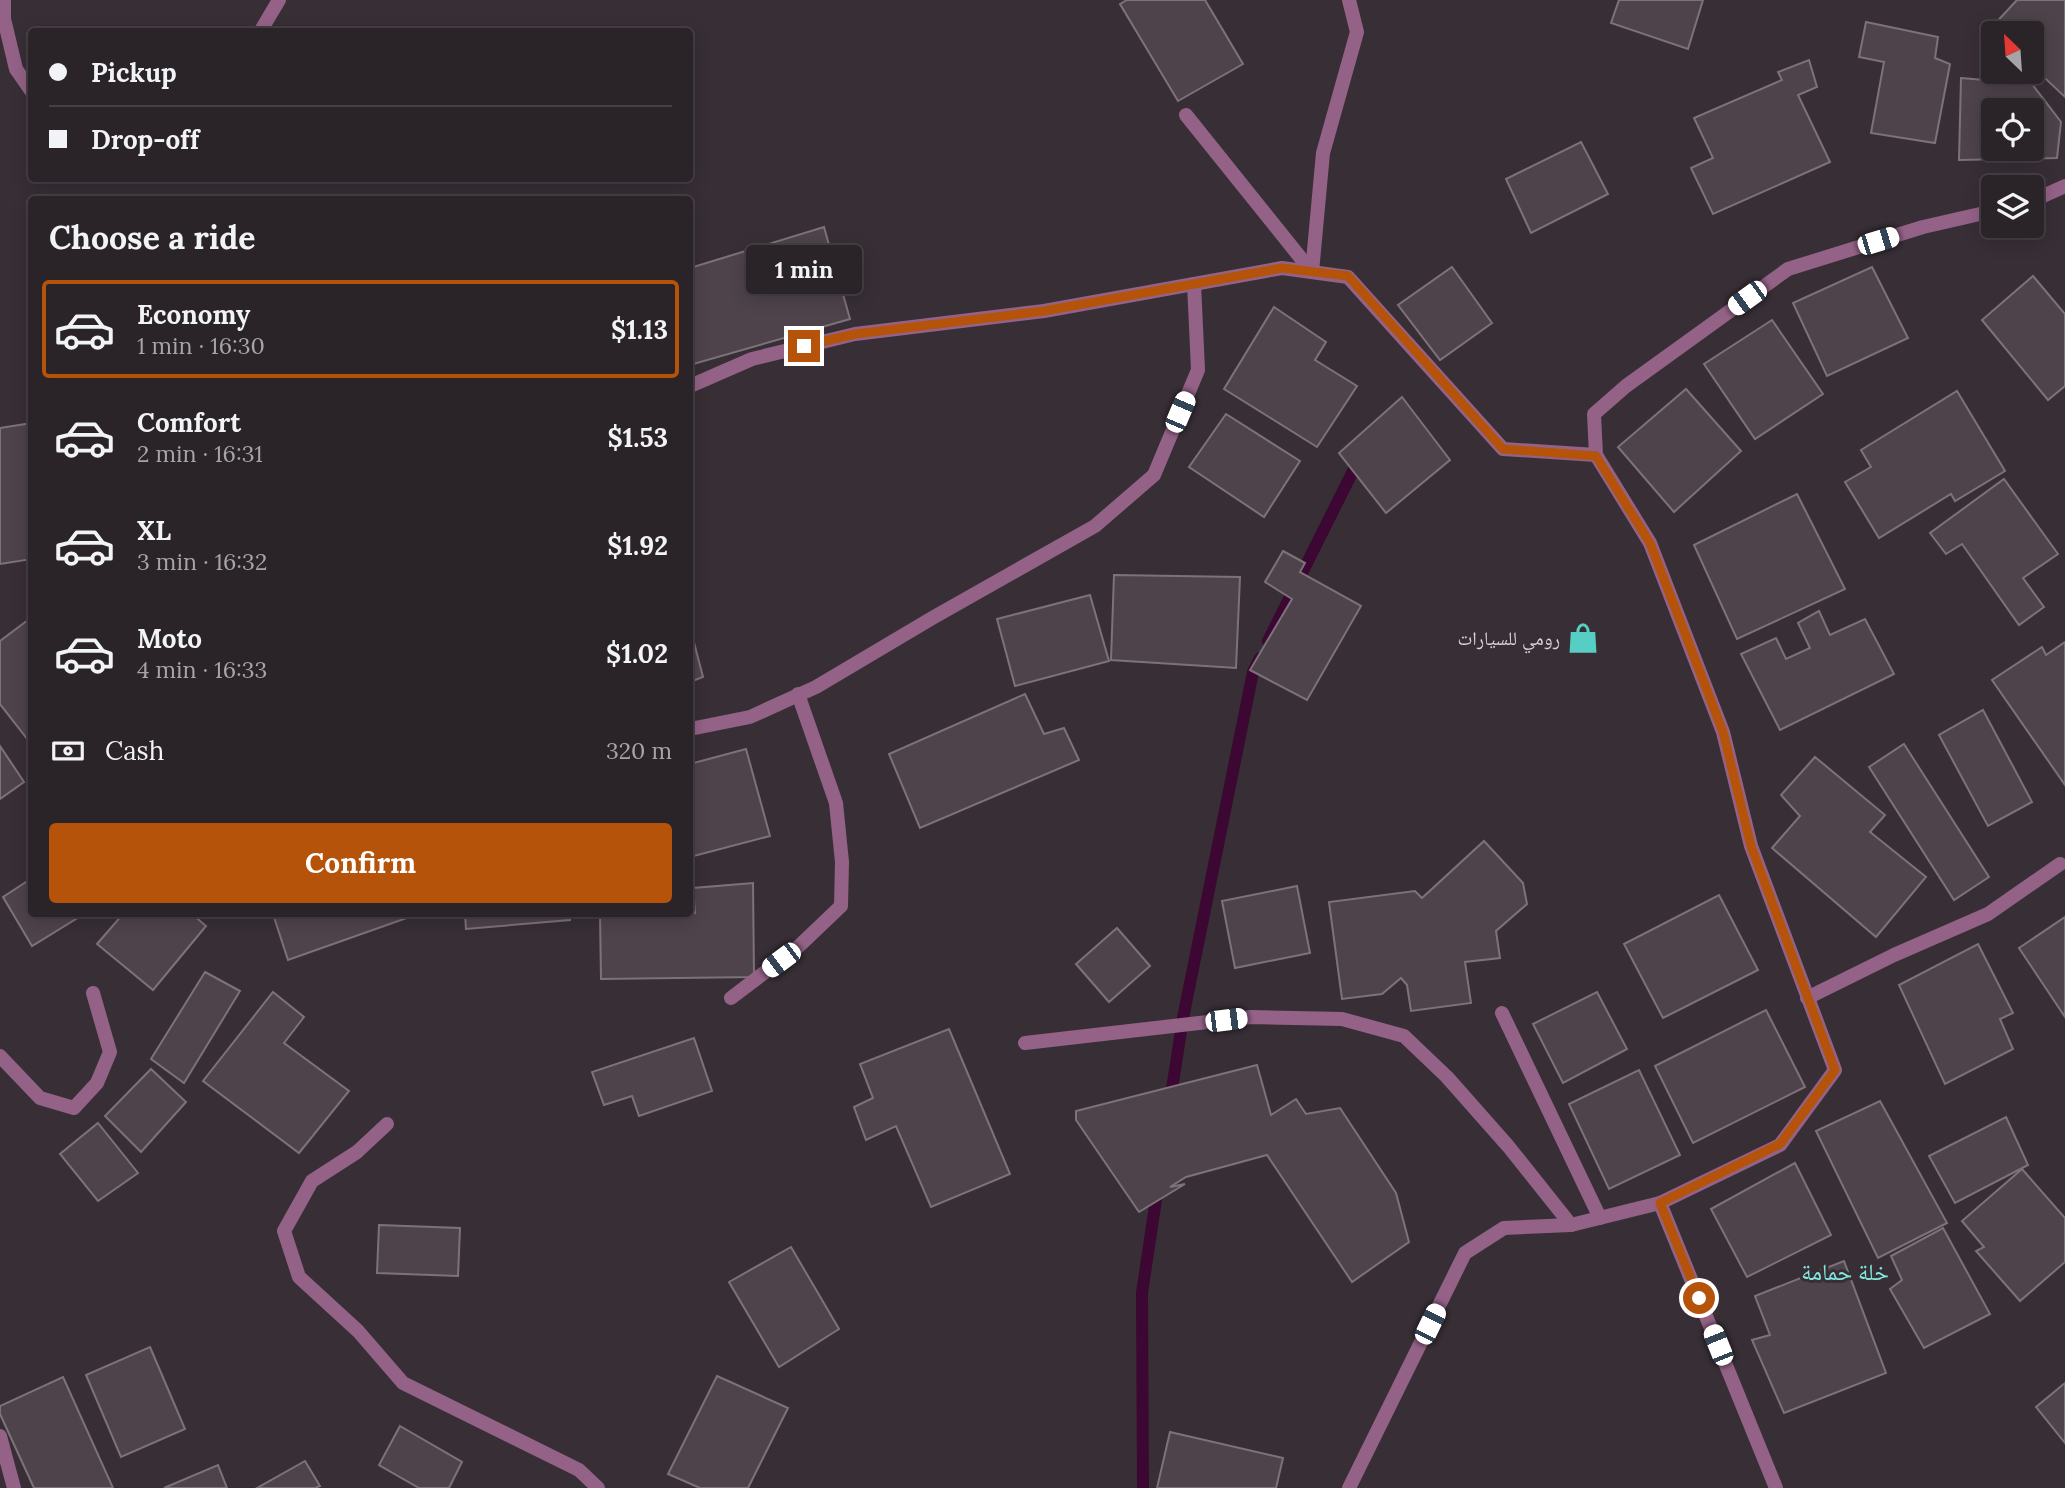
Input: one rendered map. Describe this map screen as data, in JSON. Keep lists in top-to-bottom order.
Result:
{
  "districts": ["خلة حمامة"],
  "places": {
    "shop": ["رومي للسيارات"]
  },
  "north": "top left",
  "page": {
    "banner": ["Pickup", "Drop-off"],
    "heading": "Choose a ride",
    "bubble": "1 min",
    "list": [
      {
        "name": "Economy",
        "note": "1 min · 16:30",
        "value": "$1.13"
      },
      {
        "name": "Comfort",
        "note": "2 min · 16:31",
        "value": "$1.53"
      },
      {
        "name": "XL",
        "note": "3 min · 16:32",
        "value": "$1.92"
      },
      {
        "name": "Moto",
        "note": "4 min · 16:33",
        "value": "$1.02"
      }
    ],
    "pay": ["Cash", "320 m"],
    "buttons": "Confirm"
  }
}
